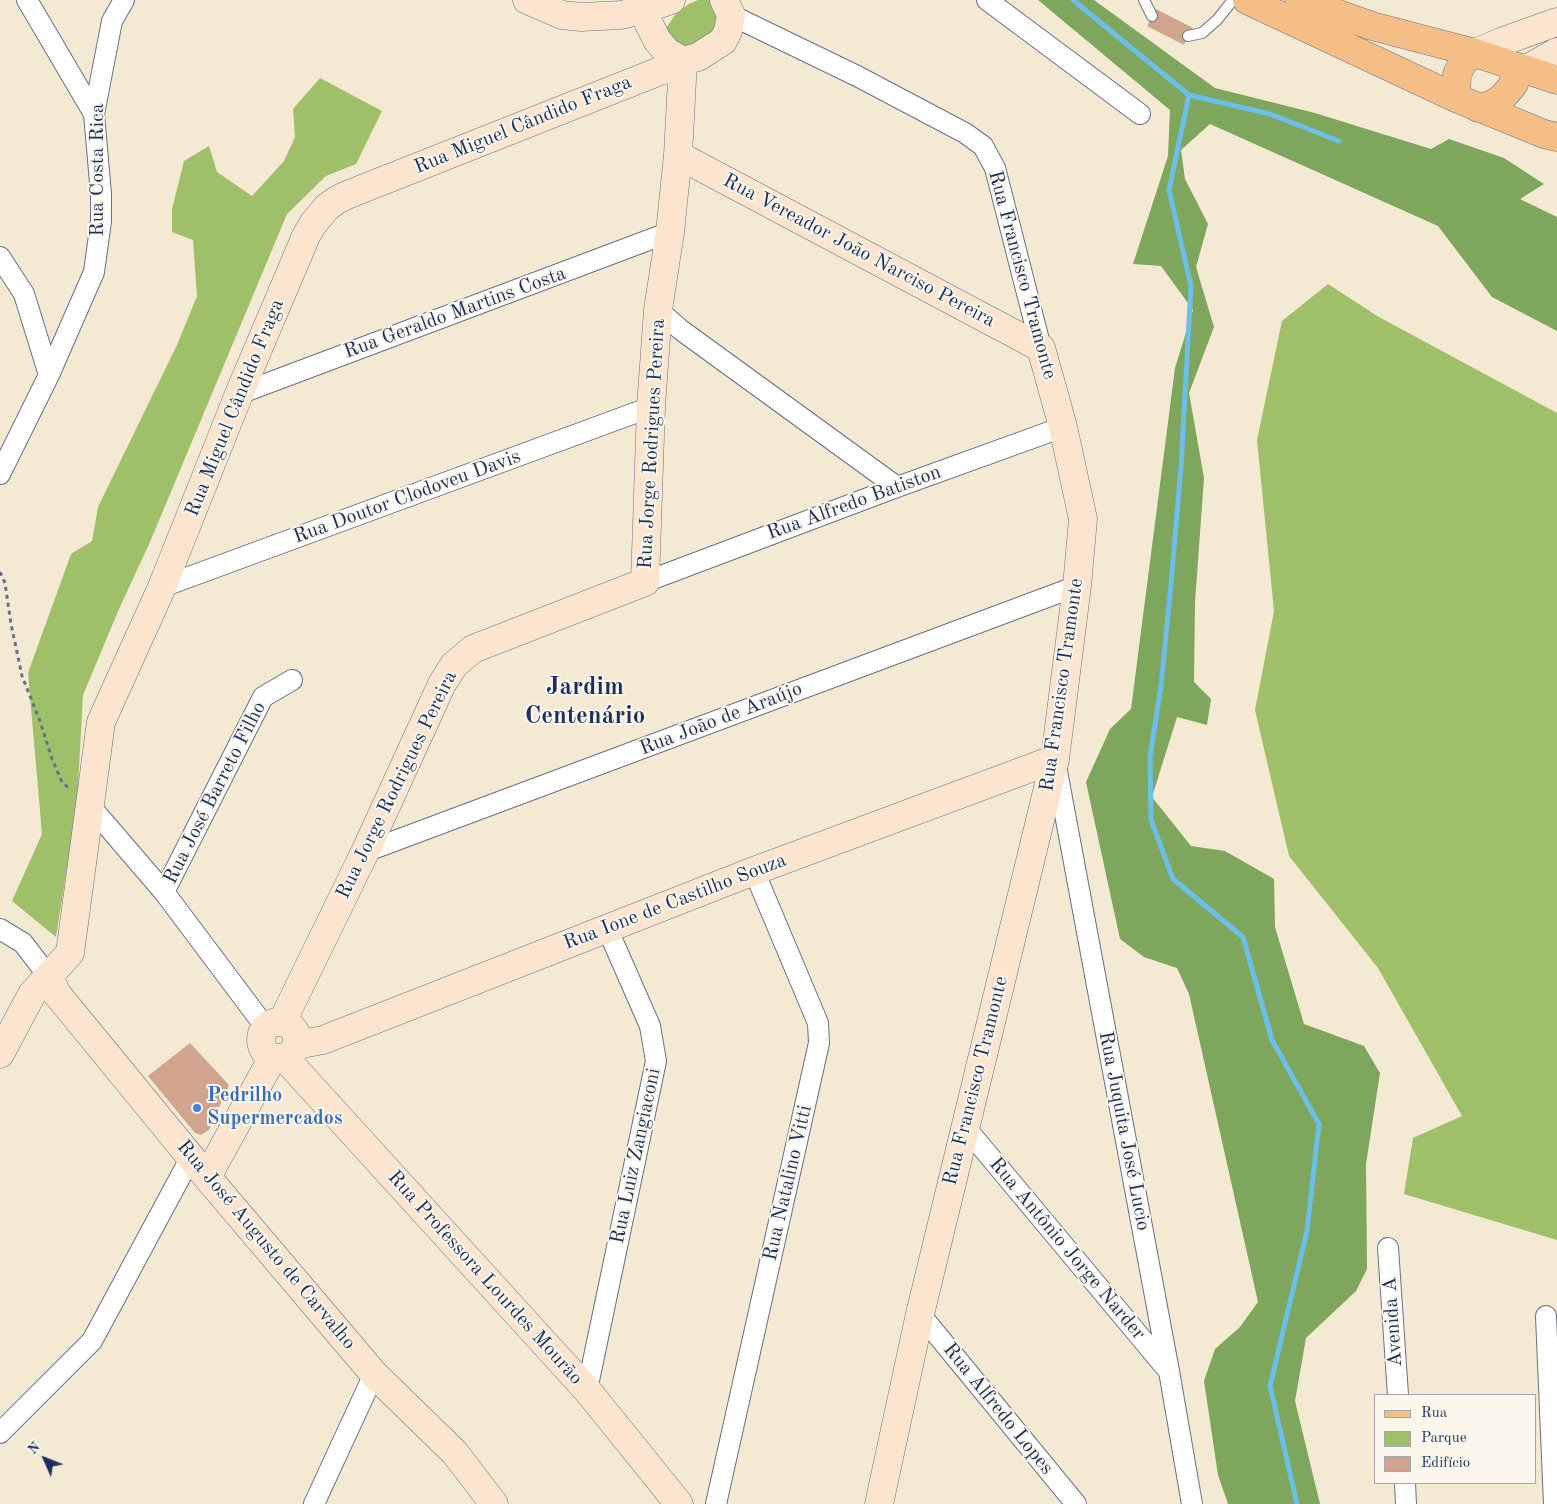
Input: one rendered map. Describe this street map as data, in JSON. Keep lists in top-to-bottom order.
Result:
{
  "streets": {
    "street": [
      "Rua Miguel Cândido Fraga",
      "Rua Costa Rica",
      "Rua Vereador João Narciso Pereira",
      "Rua Francisco Tramonte",
      "Rua Geraldo Martins Costa",
      "Rua Jorge Rodrigues Pereira",
      "Rua Doutor Clodoveu Davis",
      "Rua Alfredo Batiston",
      "Rua João de Araújo",
      "Rua José Barreto Filho",
      "Rua Ione de Castilho Souza",
      "Rua Juquita José Lucio",
      "Rua Luiz Zangiaconi",
      "Rua Natalino Vitti",
      "Rua José Augusto de Carvalho",
      "Rua Antônio Jorge Narder",
      "Rua Professora Lourdes Mourão",
      "Avenida A",
      "Rua Alfredo Lopes"
    ]
  },
  "crossings": [
    ["Rua Miguel Cândido Fraga", "Rua Geraldo Martins Costa"],
    ["Rua Miguel Cândido Fraga", "Rua Jorge Rodrigues Pereira"],
    ["Rua Miguel Cândido Fraga", "Rua Doutor Clodoveu Davis"],
    ["Rua Miguel Cândido Fraga", "Rua José Augusto de Carvalho"],
    ["Rua Miguel Cândido Fraga", "Rua Professora Lourdes Mourão"],
    ["Rua Vereador João Narciso Pereira", "Rua Francisco Tramonte"],
    ["Rua Vereador João Narciso Pereira", "Rua Jorge Rodrigues Pereira"],
    ["Rua Francisco Tramonte", "Rua Alfredo Batiston"],
    ["Rua Francisco Tramonte", "Rua João de Araújo"],
    ["Rua Francisco Tramonte", "Rua Ione de Castilho Souza"],
    ["Rua Francisco Tramonte", "Rua Juquita José Lucio"],
    ["Rua Francisco Tramonte", "Rua Antônio Jorge Narder"],
    ["Rua Francisco Tramonte", "Rua Alfredo Lopes"],
    ["Rua Geraldo Martins Costa", "Rua Jorge Rodrigues Pereira"],
    ["Rua Jorge Rodrigues Pereira", "Rua Doutor Clodoveu Davis"],
    ["Rua Jorge Rodrigues Pereira", "Rua Alfredo Batiston"],
    ["Rua Jorge Rodrigues Pereira", "Rua João de Araújo"],
    ["Rua Jorge Rodrigues Pereira", "Rua Ione de Castilho Souza"],
    ["Rua Jorge Rodrigues Pereira", "Rua José Augusto de Carvalho"],
    ["Rua Jorge Rodrigues Pereira", "Rua Professora Lourdes Mourão"],
    ["Rua José Barreto Filho", "Rua Professora Lourdes Mourão"],
    ["Rua Ione de Castilho Souza", "Rua Juquita José Lucio"],
    ["Rua Ione de Castilho Souza", "Rua Luiz Zangiaconi"],
    ["Rua Ione de Castilho Souza", "Rua Natalino Vitti"],
    ["Rua Ione de Castilho Souza", "Rua Professora Lourdes Mourão"],
    ["Rua Juquita José Lucio", "Rua Antônio Jorge Narder"],
    ["Rua Luiz Zangiaconi", "Rua Professora Lourdes Mourão"]
  ],
  "districts": ["Jardim Centenário"],
  "places": ["Pedrilho Supermercados"],
  "legend": ["Rua", "Parque", "Edifício"],
  "north": "top left"
}
